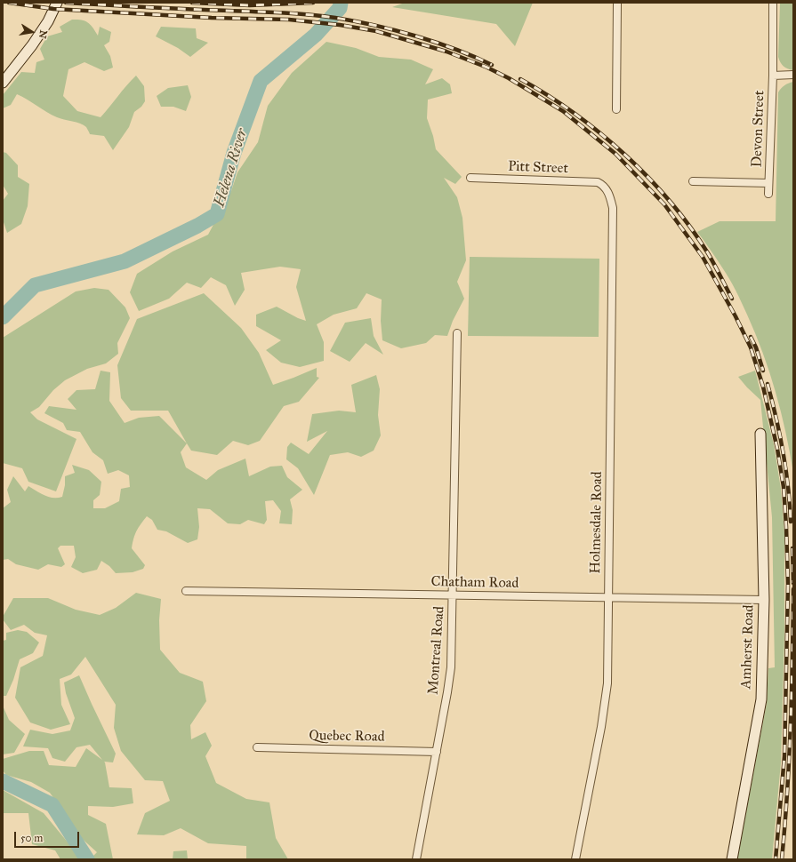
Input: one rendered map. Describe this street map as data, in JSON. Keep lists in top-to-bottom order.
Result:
{
  "streets": {
    "street": [
      "Devon Street",
      "Pitt Street",
      "Holmesdale Road",
      "Chatham Road",
      "Amherst Road",
      "Montreal Road",
      "Quebec Road"
    ]
  },
  "crossings": [
    ["Pitt Street", "Holmesdale Road"],
    ["Holmesdale Road", "Chatham Road"],
    ["Chatham Road", "Amherst Road"],
    ["Chatham Road", "Montreal Road"],
    ["Montreal Road", "Quebec Road"]
  ],
  "water": ["Helena River"],
  "scale_bar": "50 m",
  "north": "right"
}
